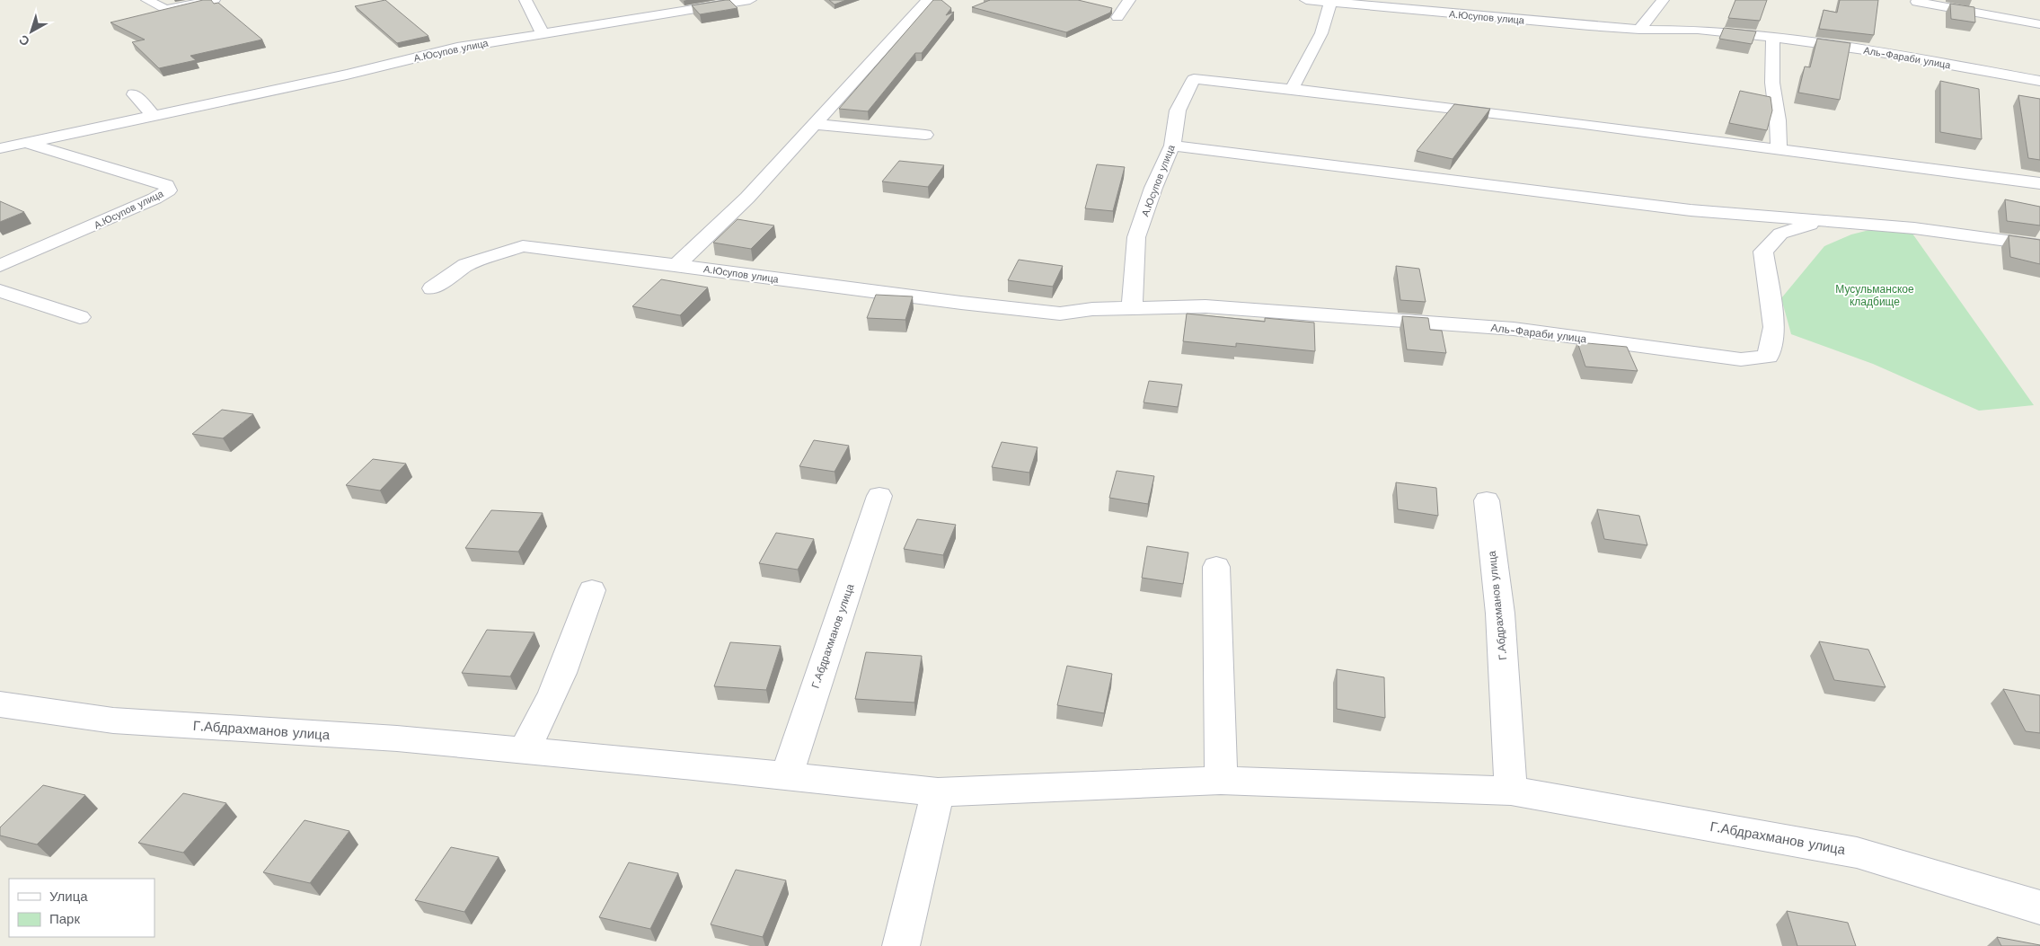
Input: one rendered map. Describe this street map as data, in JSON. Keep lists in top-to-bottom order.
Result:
{
  "streets": {
    "street": ["А.Юсупов улица", "Аль-Фараби улица", "Г.Абдрахманов улица"]
  },
  "crossings": [
    ["А.Юсупов улица", "Аль-Фараби улица"]
  ],
  "parks": ["Мусульманское кладбище"],
  "legend": ["Улица", "Парк"],
  "north": "bottom left"
}
